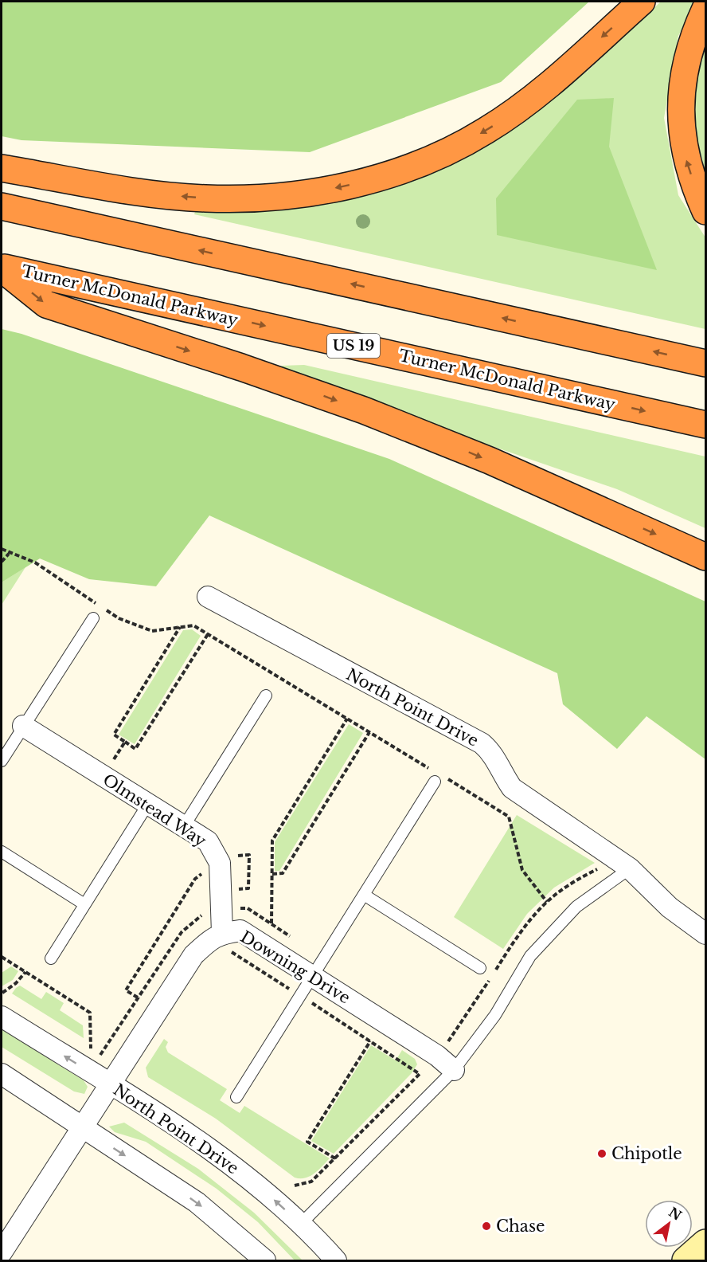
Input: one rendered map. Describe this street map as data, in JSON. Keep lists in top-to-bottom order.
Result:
{
  "streets": {
    "highway": ["Turner McDonald Parkway", "US 19"],
    "street": ["North Point Drive", "Olmstead Way", "Downing Drive"]
  },
  "crossings": [
    ["North Point Drive", "Downing Drive"],
    ["Olmstead Way", "Downing Drive"]
  ],
  "places": ["Chipotle", "Chase"],
  "north": "top right"
}
